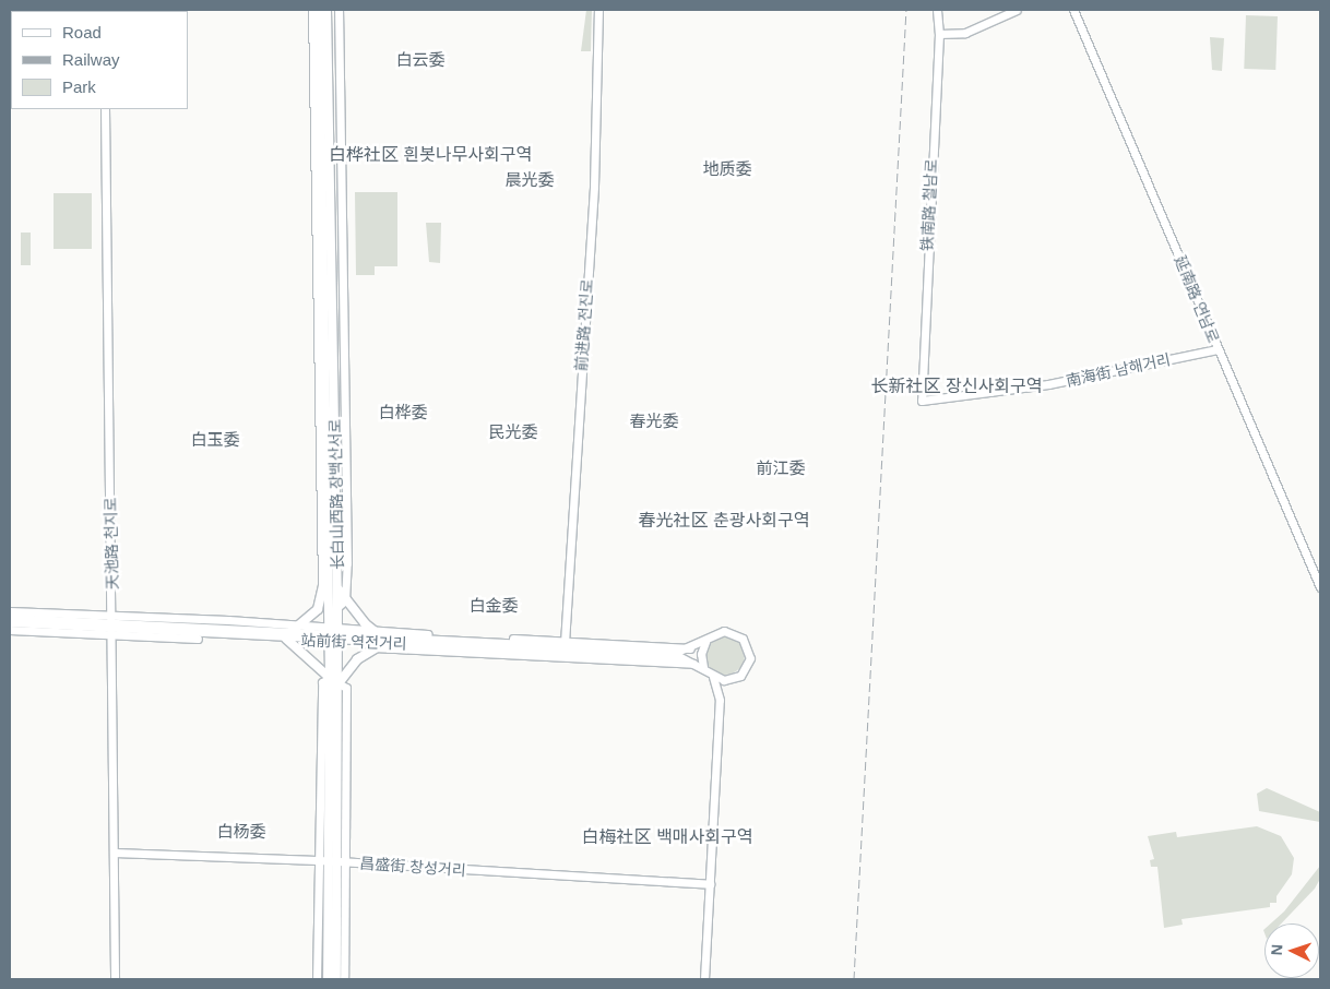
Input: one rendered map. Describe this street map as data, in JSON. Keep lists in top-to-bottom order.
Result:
{
  "streets": {
    "main road": ["长白山西路 장백산서로"],
    "street": [
      "铁南路 철남로",
      "延南路 연남로",
      "前进路 전진로",
      "南海街 남해거리",
      "天池路 천지로",
      "站前街 역전거리",
      "昌盛街 창성거리"
    ]
  },
  "crossings": [
    ["铁南路 철남로", "南海街 남해거리"],
    ["延南路 연남로", "南海街 남해거리"],
    ["前进路 전진로", "站前街 역전거리"],
    ["长白山西路 장백산서로", "站前街 역전거리"],
    ["长白山西路 장백산서로", "昌盛街 창성거리"],
    ["天池路 천지로", "站前街 역전거리"],
    ["天池路 천지로", "昌盛街 창성거리"]
  ],
  "districts": [
    "白云委",
    "白桦社区 흰봇나무사회구역",
    "地质委",
    "晨光委",
    "长新社区 장신사회구역",
    "白桦委",
    "春光委",
    "民光委",
    "白玉委",
    "前江委",
    "春光社区 춘광사회구역",
    "白金委",
    "白杨委",
    "白梅社区 백매사회구역"
  ],
  "legend": ["Road", "Railway", "Park"],
  "north": "left"
}
